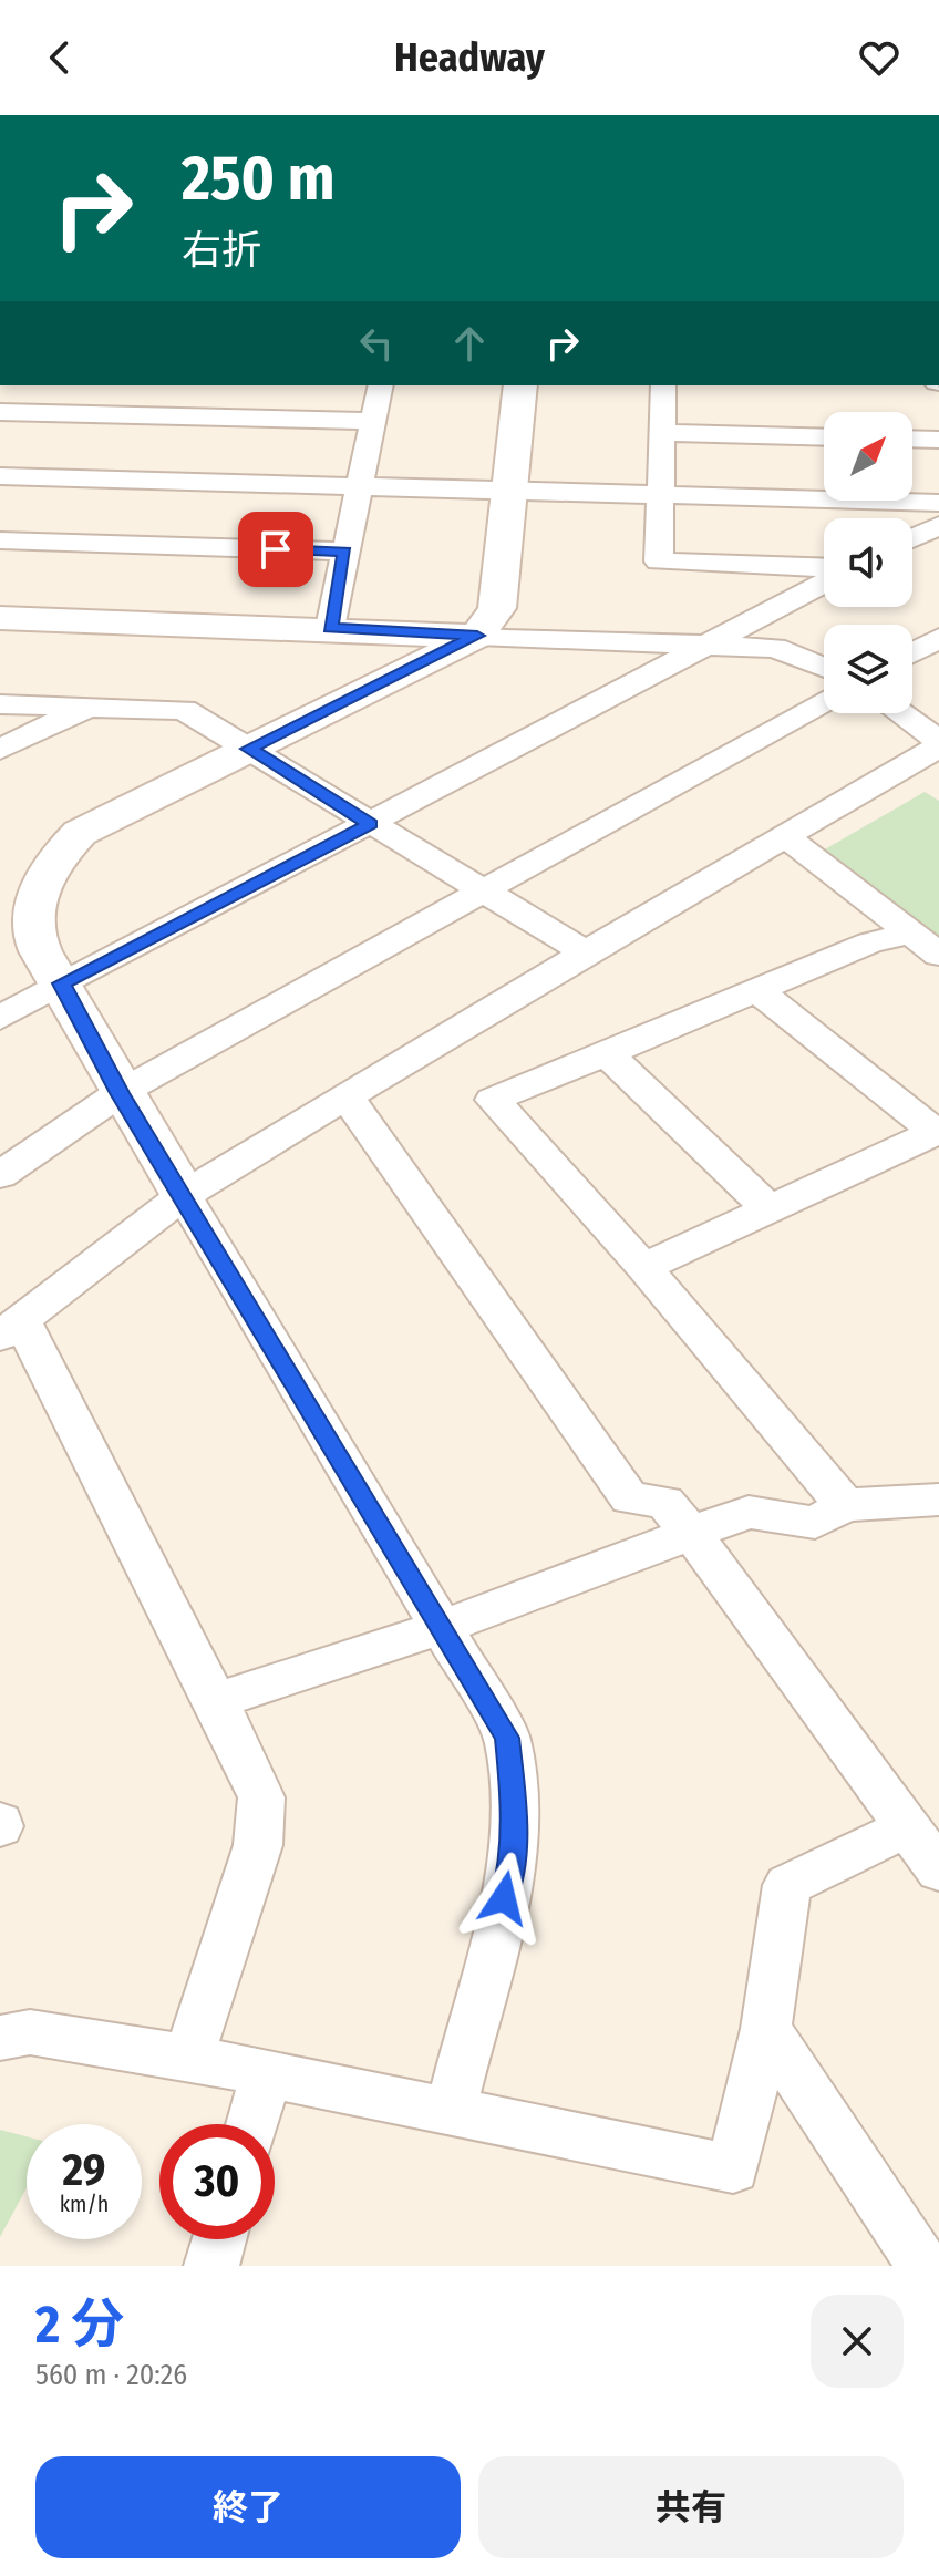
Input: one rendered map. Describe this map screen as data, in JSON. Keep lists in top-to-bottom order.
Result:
{
  "north": "top right",
  "page": {
    "header": "Headway",
    "turn": ["250 m", "右折"],
    "speed": "29 km/h",
    "limit": "30",
    "heading": ["2 分", "560 m · 20:26"],
    "buttons": ["終了", "共有"]
  }
}
